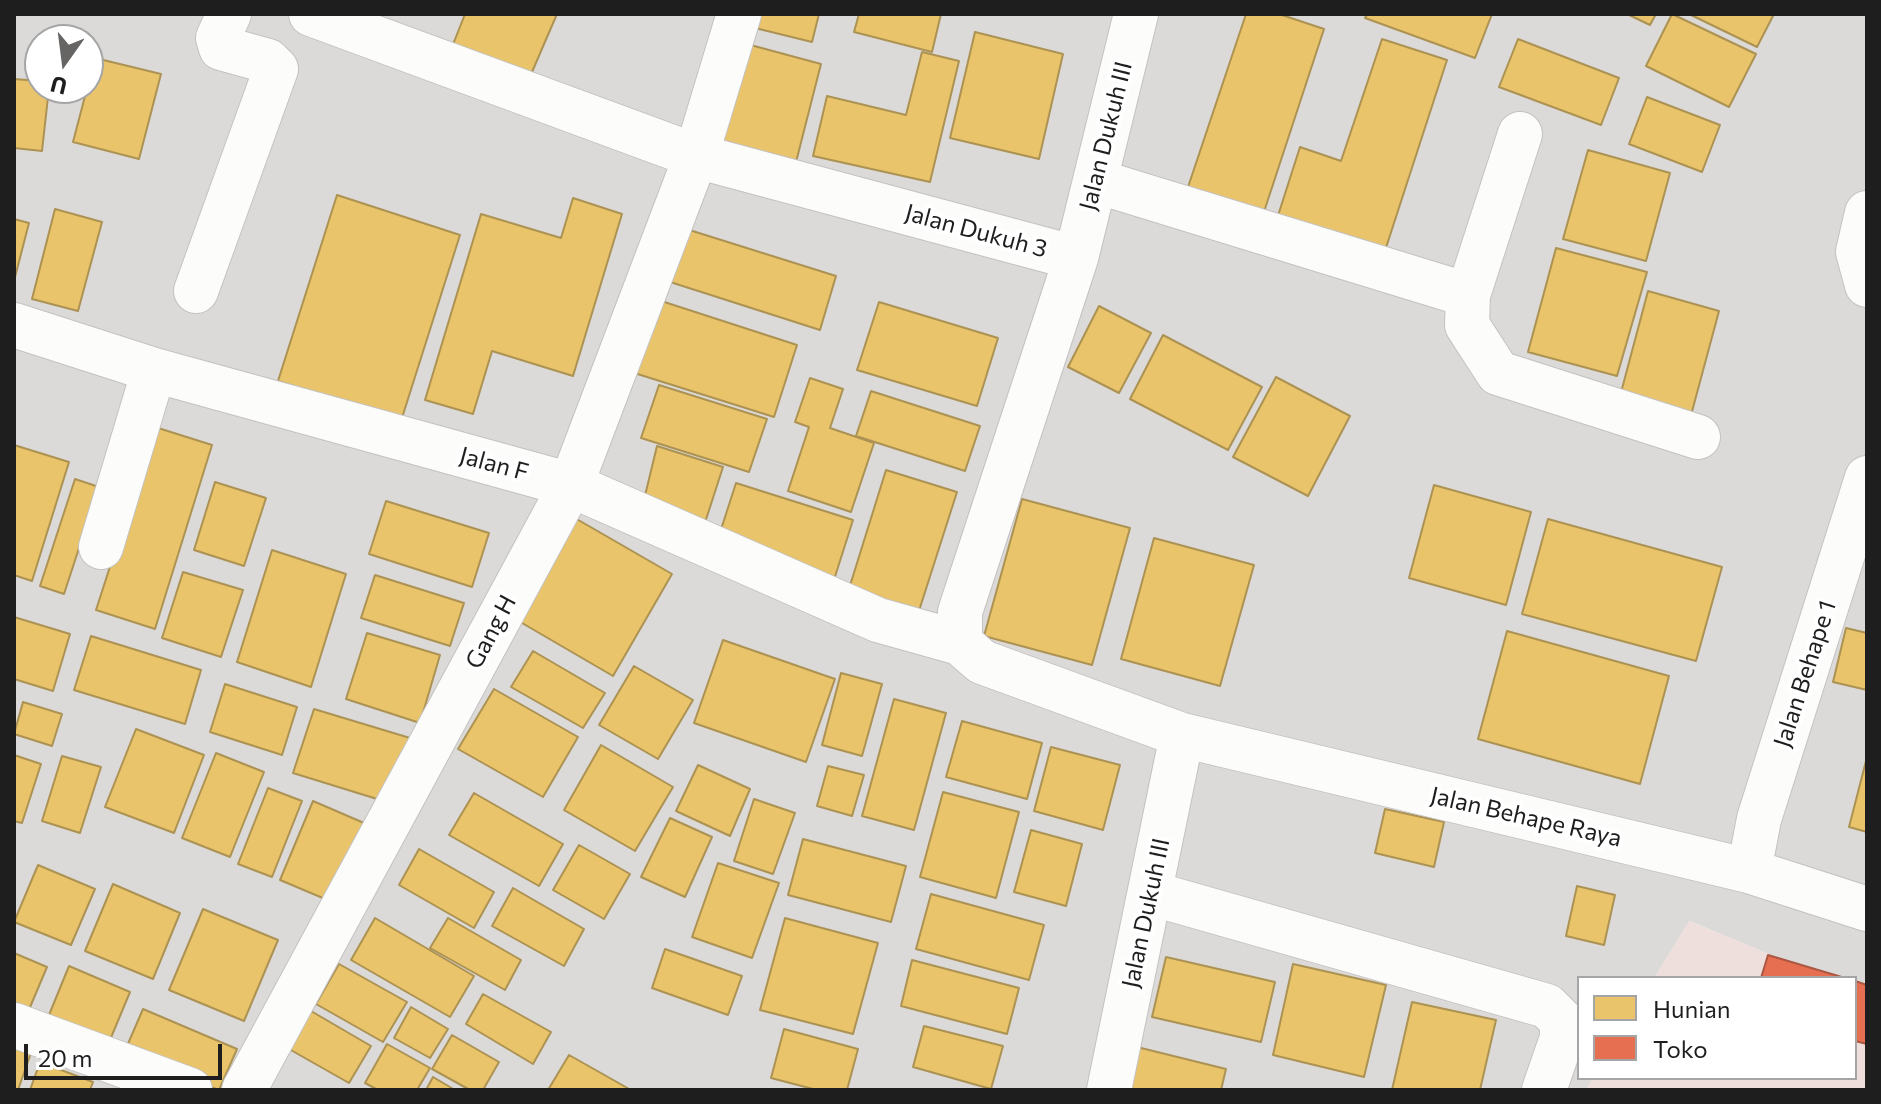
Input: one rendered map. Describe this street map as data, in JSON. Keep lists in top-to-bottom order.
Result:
{
  "streets": {
    "street": [
      "Jalan Dukuh III",
      "Jalan Dukuh 3",
      "Jalan F",
      "Gang H",
      "Jalan Behape 1",
      "Jalan Behape Raya"
    ]
  },
  "crossings": [
    ["Jalan Dukuh III", "Jalan Dukuh 3"],
    ["Jalan Dukuh III", "Jalan Behape Raya"],
    ["Jalan Dukuh 3", "Jalan F"],
    ["Jalan Dukuh 3", "Gang H"],
    ["Jalan F", "Gang H"],
    ["Jalan Behape 1", "Jalan Behape Raya"]
  ],
  "legend": ["Hunian", "Toko"],
  "scale_bar": "20 m",
  "north": "bottom"
}
